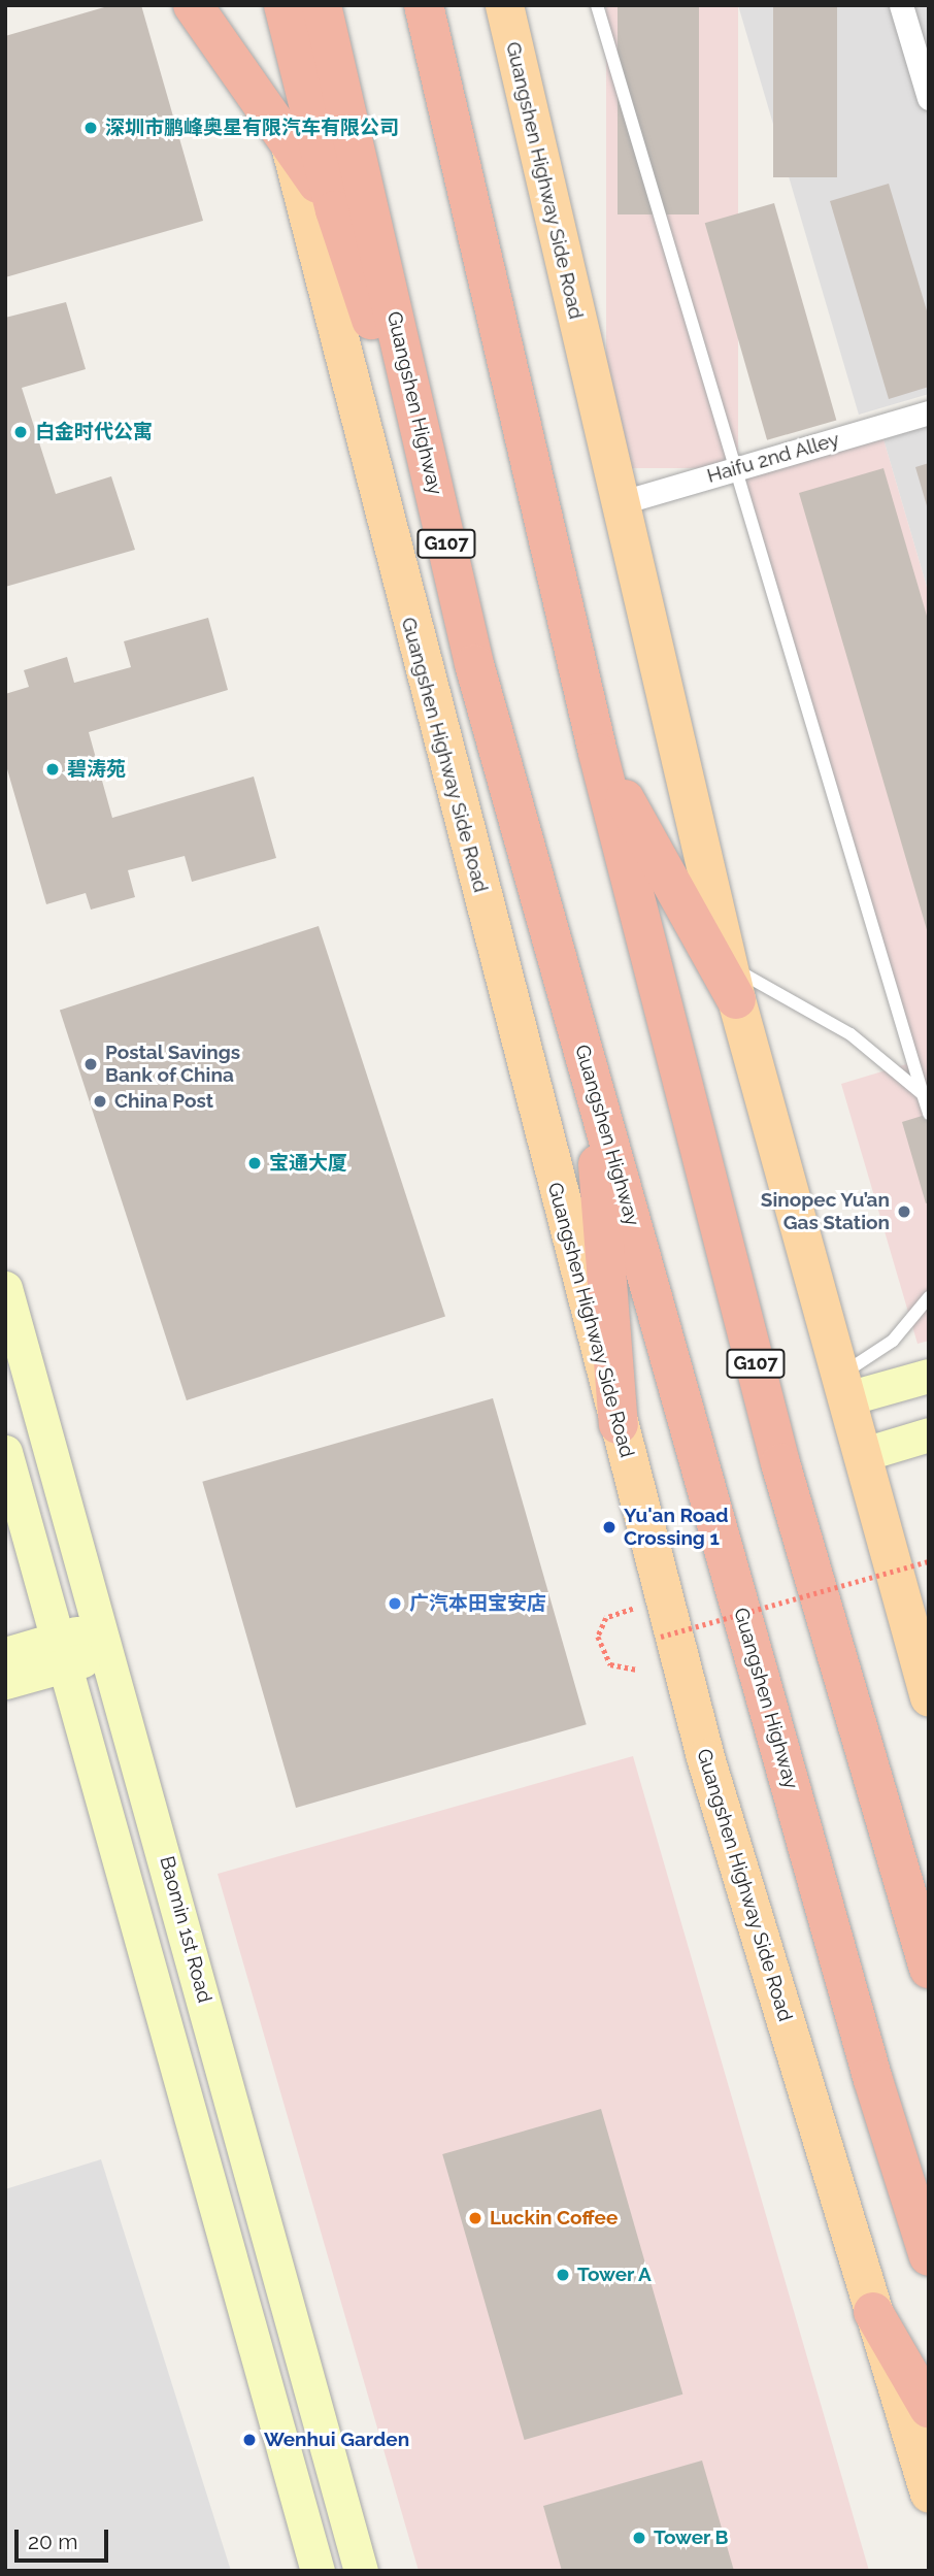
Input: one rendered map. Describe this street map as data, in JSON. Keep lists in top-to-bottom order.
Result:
{
  "streets": {
    "highway": ["Guangshen Highway", "G107"],
    "main road": ["Guangshen Highway Side Road", "Baomin 1st Road"],
    "street": ["Haifu 2nd Alley"]
  },
  "crossings": [
    ["Guangshen Highway Side Road", "Haifu 2nd Alley"]
  ],
  "places": [
    "深圳市鹏峰奥星有限汽车有限公司",
    "白金时代公寓",
    "碧涛苑",
    "Postal Savings Bank of China",
    "China Post",
    "宝通大厦",
    "Sinopec Yu’an Gas Station",
    "Yu'an Road Crossing 1",
    "广汽本田宝安店",
    "Luckin Coffee",
    "Tower A",
    "Wenhui Garden",
    "Tower B"
  ],
  "scale_bar": "20 m"
}
